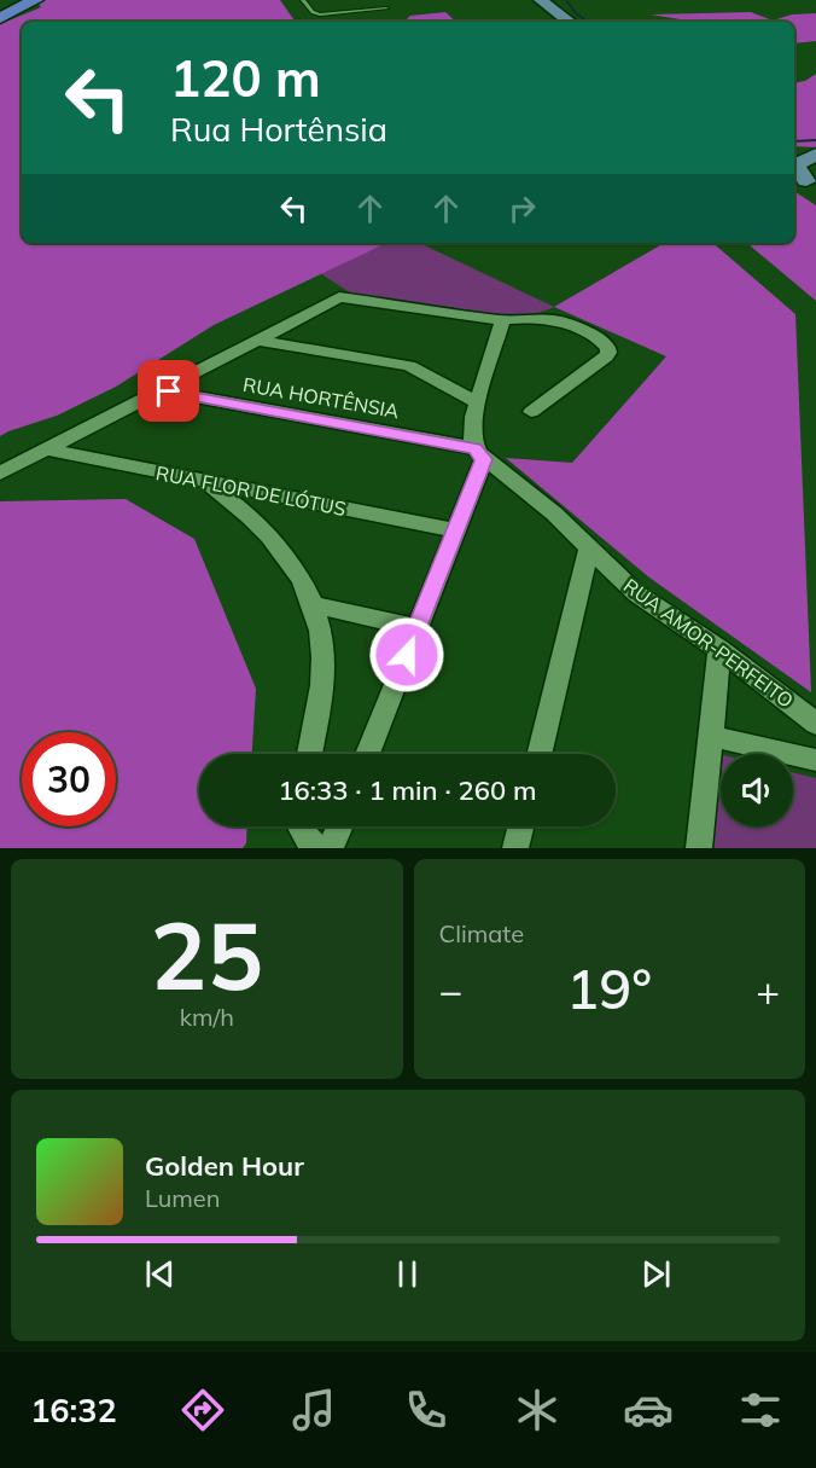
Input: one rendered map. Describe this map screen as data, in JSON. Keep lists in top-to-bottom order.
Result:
{
  "streets": {
    "street": ["RUA HORTÊNSIA", "RUA FLOR DE LÓTUS", "RUA AMOR-PERFEITO"]
  },
  "crossings": [
    ["RUA HORTÊNSIA", "RUA AMOR-PERFEITO"]
  ],
  "page": {
    "turn": ["120 m", "Rua Hortênsia"],
    "limit": "30",
    "trip": "16:33 · 1 min · 260 m",
    "tile": [
      ["25", "km/h"],
      "Climate"
    ],
    "heat": ["−", "19°", "+"],
    "song": ["Golden Hour", "Lumen"],
    "tabs": "16:32"
  }
}
